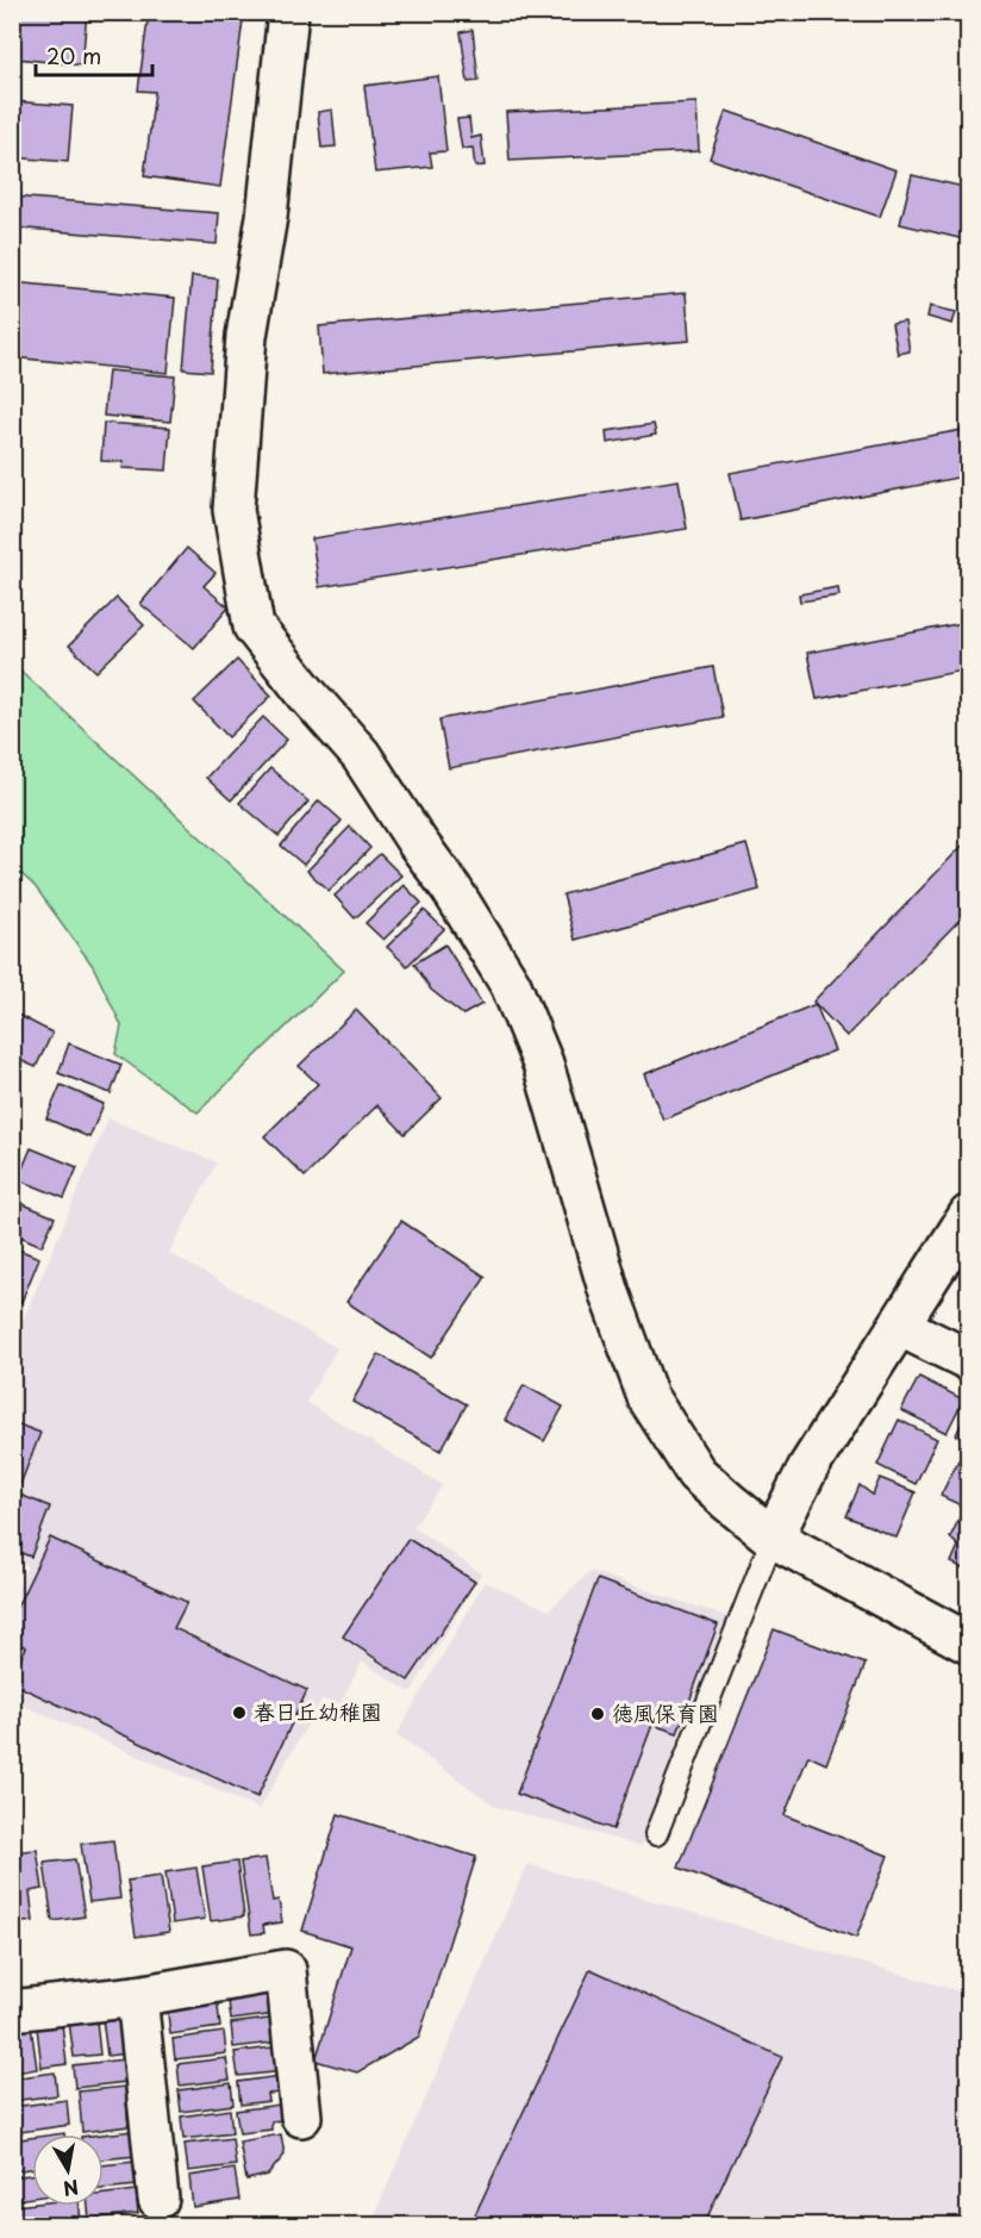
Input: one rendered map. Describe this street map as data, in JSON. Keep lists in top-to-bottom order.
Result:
{
  "places": ["春日丘幼稚園", "徳風保育園"],
  "scale_bar": "20 m",
  "north": "bottom"
}
